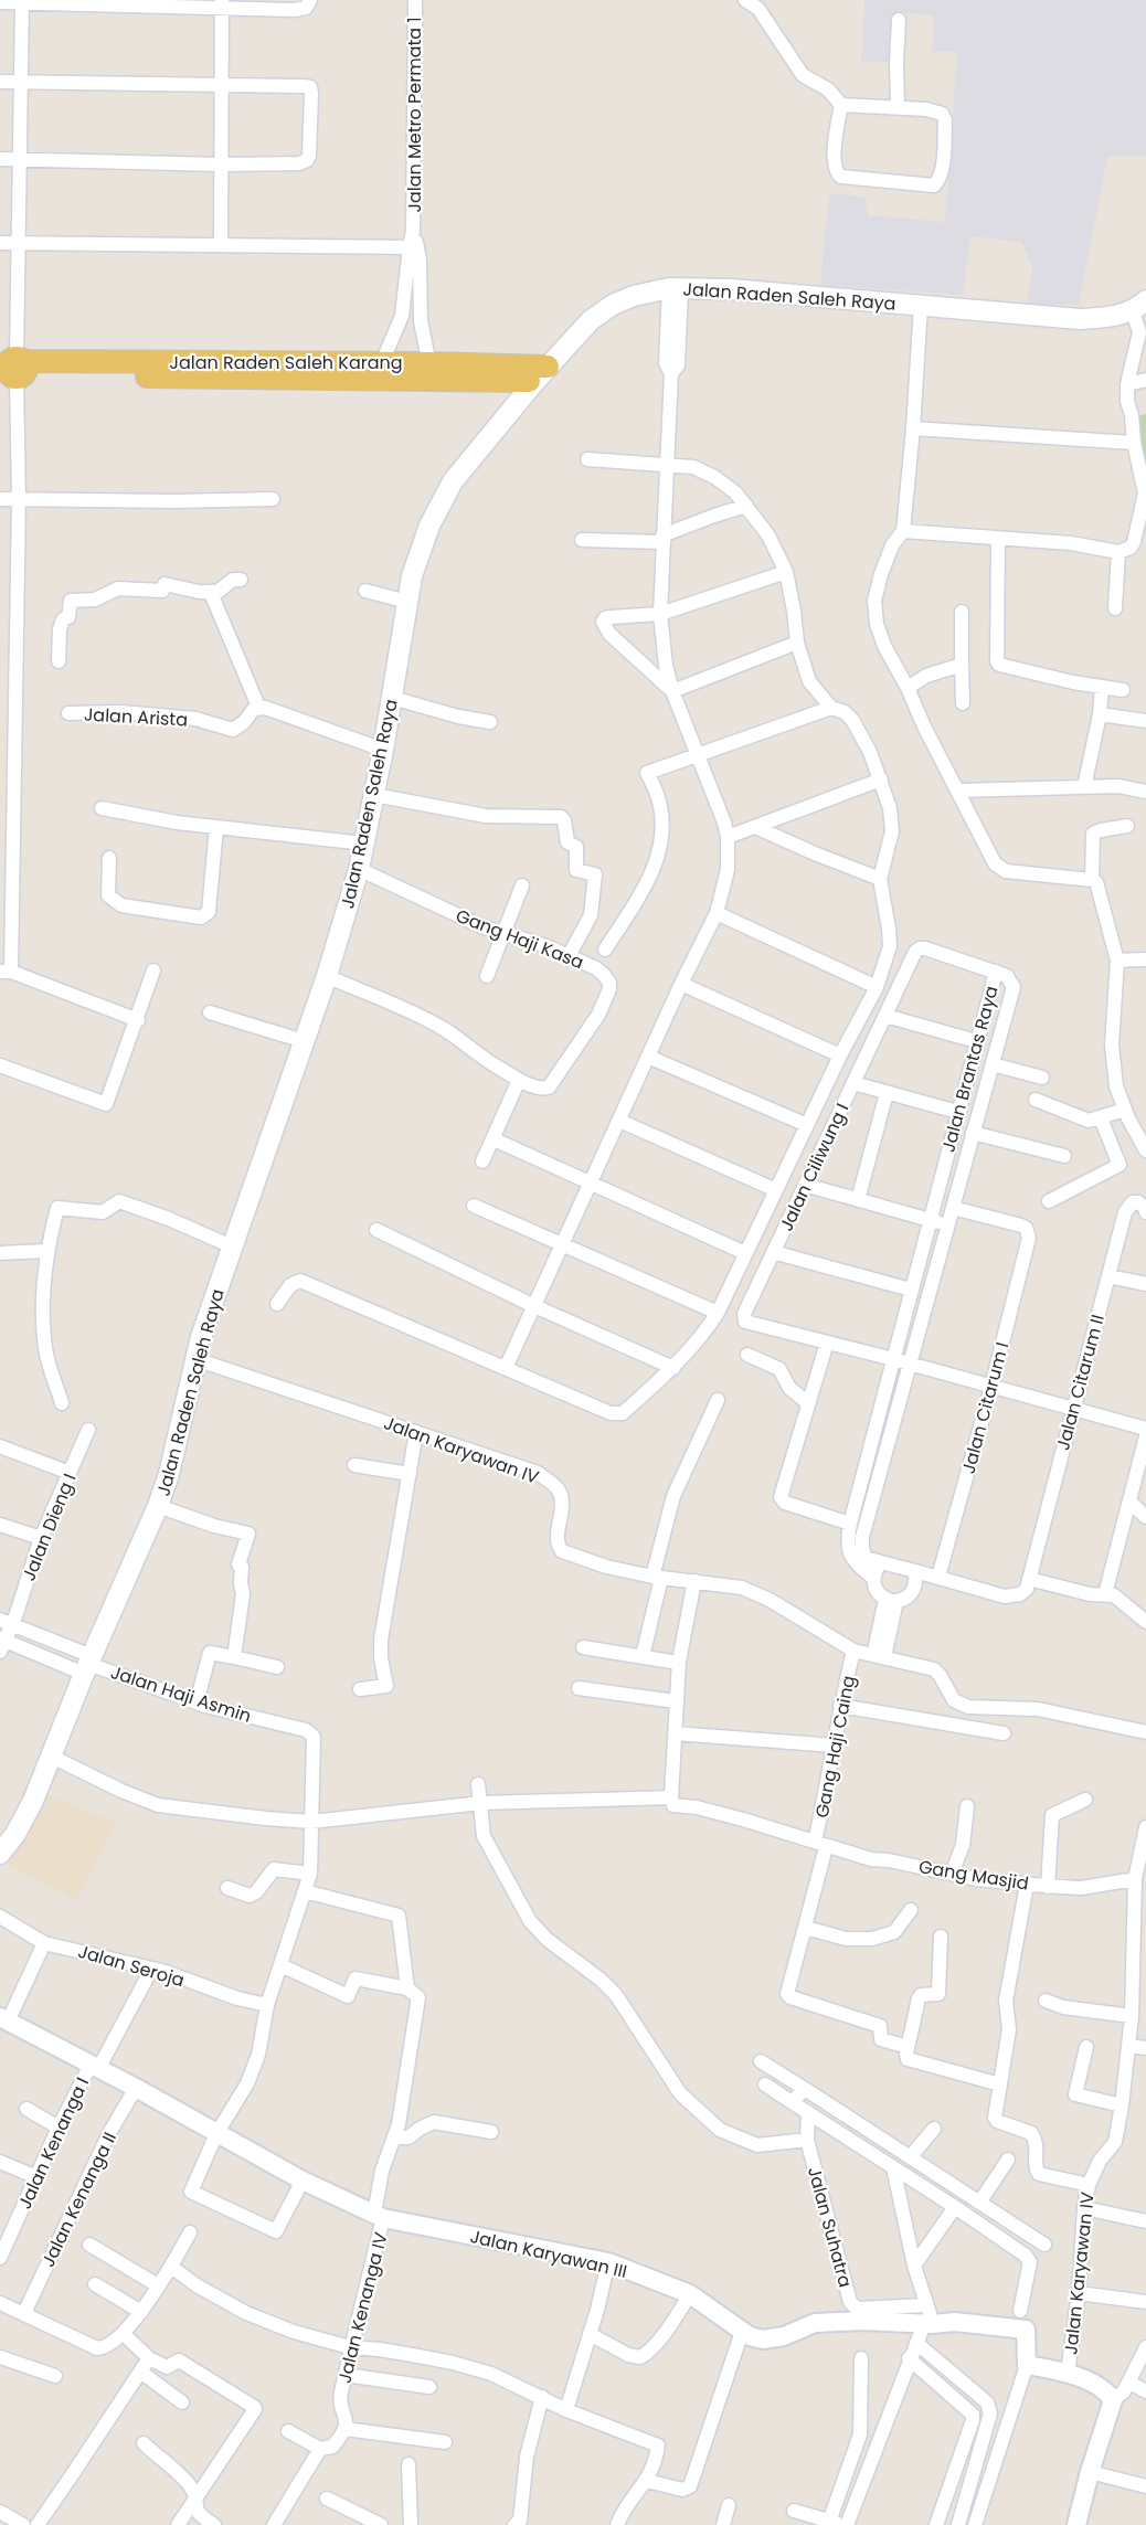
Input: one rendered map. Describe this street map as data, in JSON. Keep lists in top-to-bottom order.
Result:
{
  "streets": {
    "main road": ["Jalan Raden Saleh Raya", "Jalan Raden Saleh Karang"],
    "street": [
      "Jalan Metro Permata 1",
      "Jalan Arista",
      "Gang Haji Kasa",
      "Jalan Brantas Raya",
      "Jalan Ciliwung I",
      "Jalan Citarum II",
      "Jalan Citarum I",
      "Jalan Karyawan IV",
      "Jalan Dieng I",
      "Jalan Haji Asmin",
      "Gang Haji Caing",
      "Gang Masjid",
      "Jalan Seroja",
      "Jalan Kenanga I",
      "Jalan Kenanga II",
      "Jalan Suhatra",
      "Jalan Karyawan III",
      "Jalan Kenanga IV"
    ]
  },
  "crossings": [
    ["Jalan Metro Permata 1", "Jalan Raden Saleh Karang"],
    ["Jalan Raden Saleh Raya", "Jalan Raden Saleh Karang"],
    ["Jalan Raden Saleh Raya", "Gang Haji Kasa"],
    ["Jalan Raden Saleh Raya", "Jalan Karyawan IV"],
    ["Jalan Raden Saleh Raya", "Jalan Haji Asmin"],
    ["Jalan Brantas Raya", "Jalan Ciliwung I"],
    ["Jalan Brantas Raya", "Jalan Citarum I"],
    ["Jalan Ciliwung I", "Jalan Citarum II"],
    ["Jalan Ciliwung I", "Jalan Citarum I"],
    ["Jalan Karyawan IV", "Gang Haji Caing"],
    ["Jalan Karyawan IV", "Gang Masjid"],
    ["Gang Haji Caing", "Gang Masjid"],
    ["Jalan Seroja", "Jalan Kenanga I"],
    ["Jalan Kenanga I", "Jalan Karyawan III"],
    ["Jalan Kenanga II", "Jalan Karyawan III"],
    ["Jalan Suhatra", "Jalan Karyawan III"],
    ["Jalan Karyawan III", "Jalan Kenanga IV"]
  ]
}
